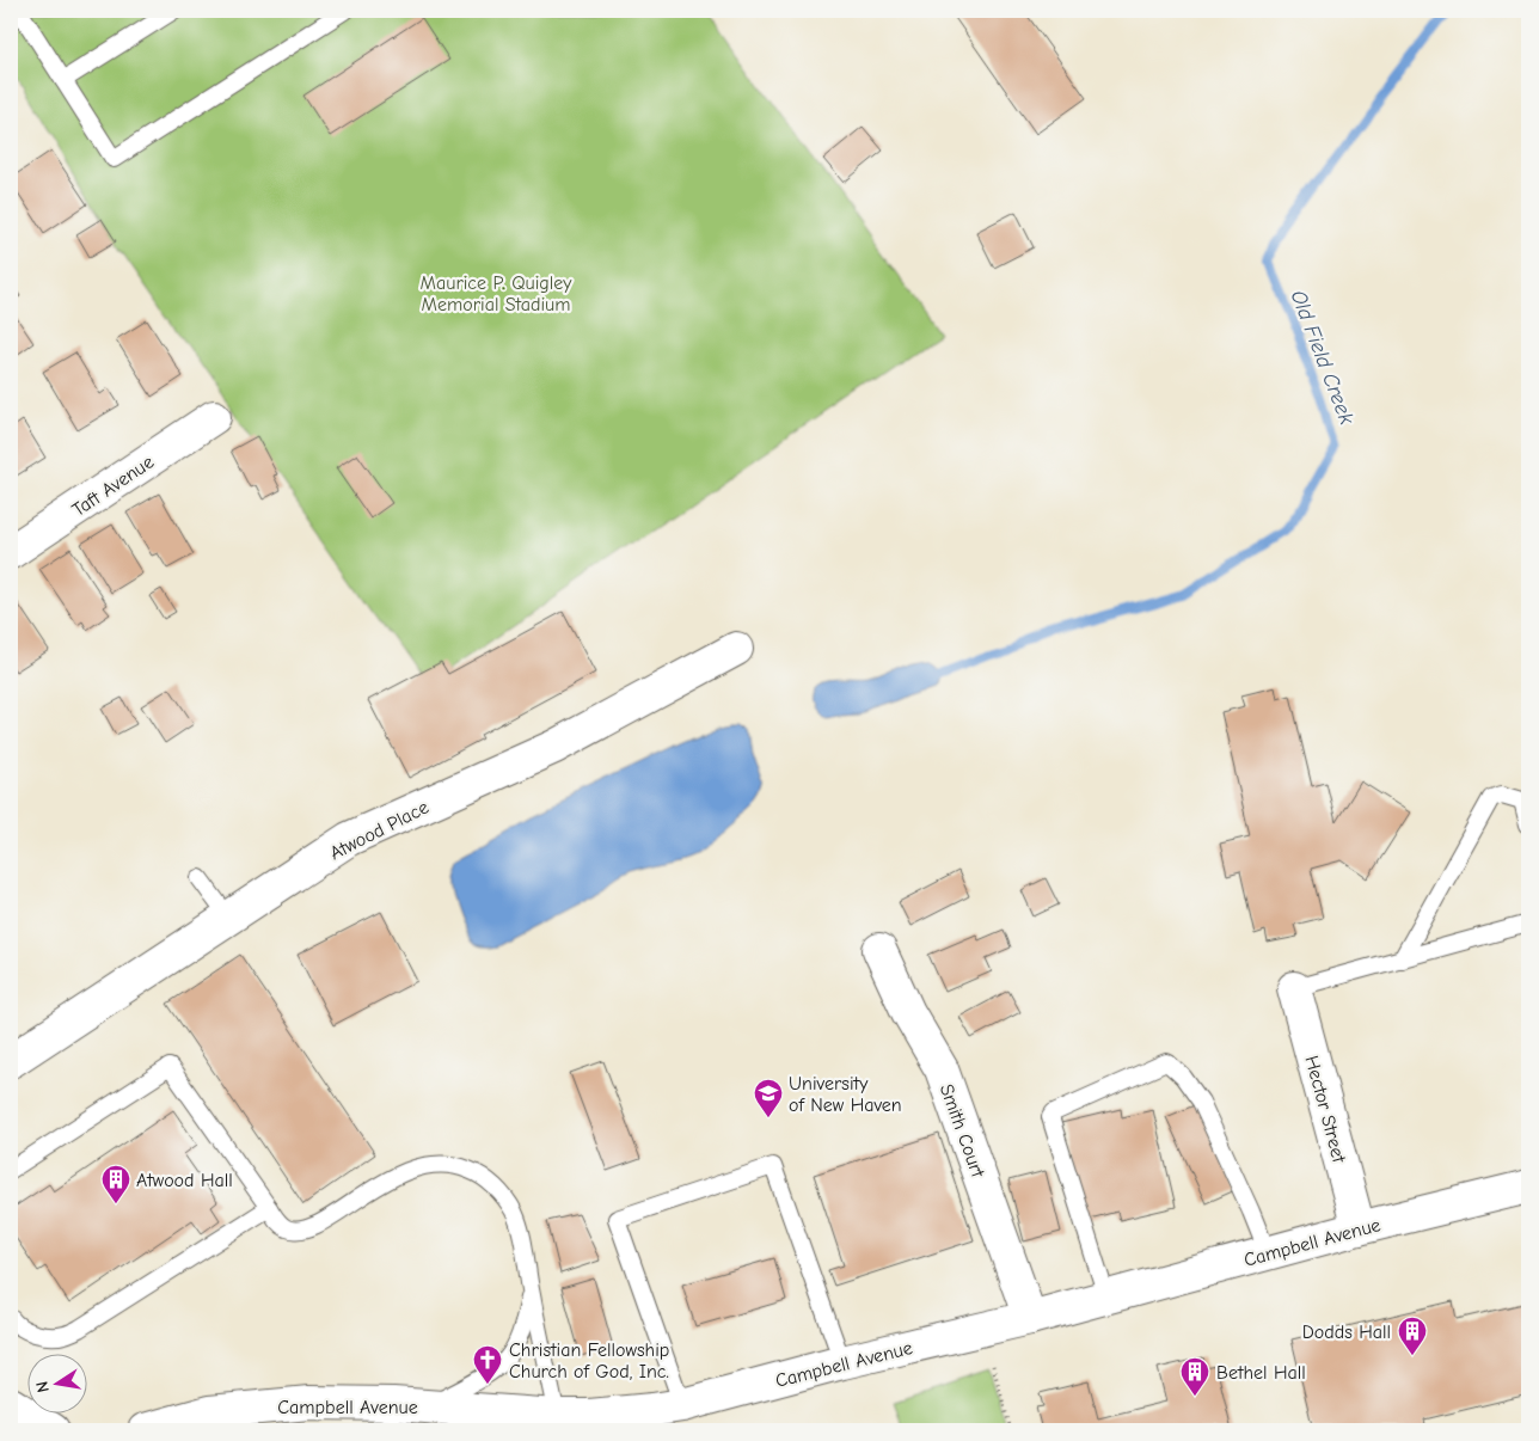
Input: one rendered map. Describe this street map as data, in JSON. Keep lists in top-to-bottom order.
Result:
{
  "streets": {
    "street": [
      "Taft Avenue",
      "Atwood Place",
      "Hector Street",
      "Smith Court",
      "Campbell Avenue"
    ]
  },
  "crossings": [
    ["Hector Street", "Campbell Avenue"],
    ["Smith Court", "Campbell Avenue"]
  ],
  "water": ["Old Field Creek"],
  "parks": ["Maurice P. Quigley Memorial Stadium"],
  "places": {
    "school or university": ["University of New Haven"],
    "building": ["Atwood Hall", "Dodds Hall", "Bethel Hall"],
    "church": ["Christian Fellowship Church of God, Inc."]
  },
  "north": "left"
}
